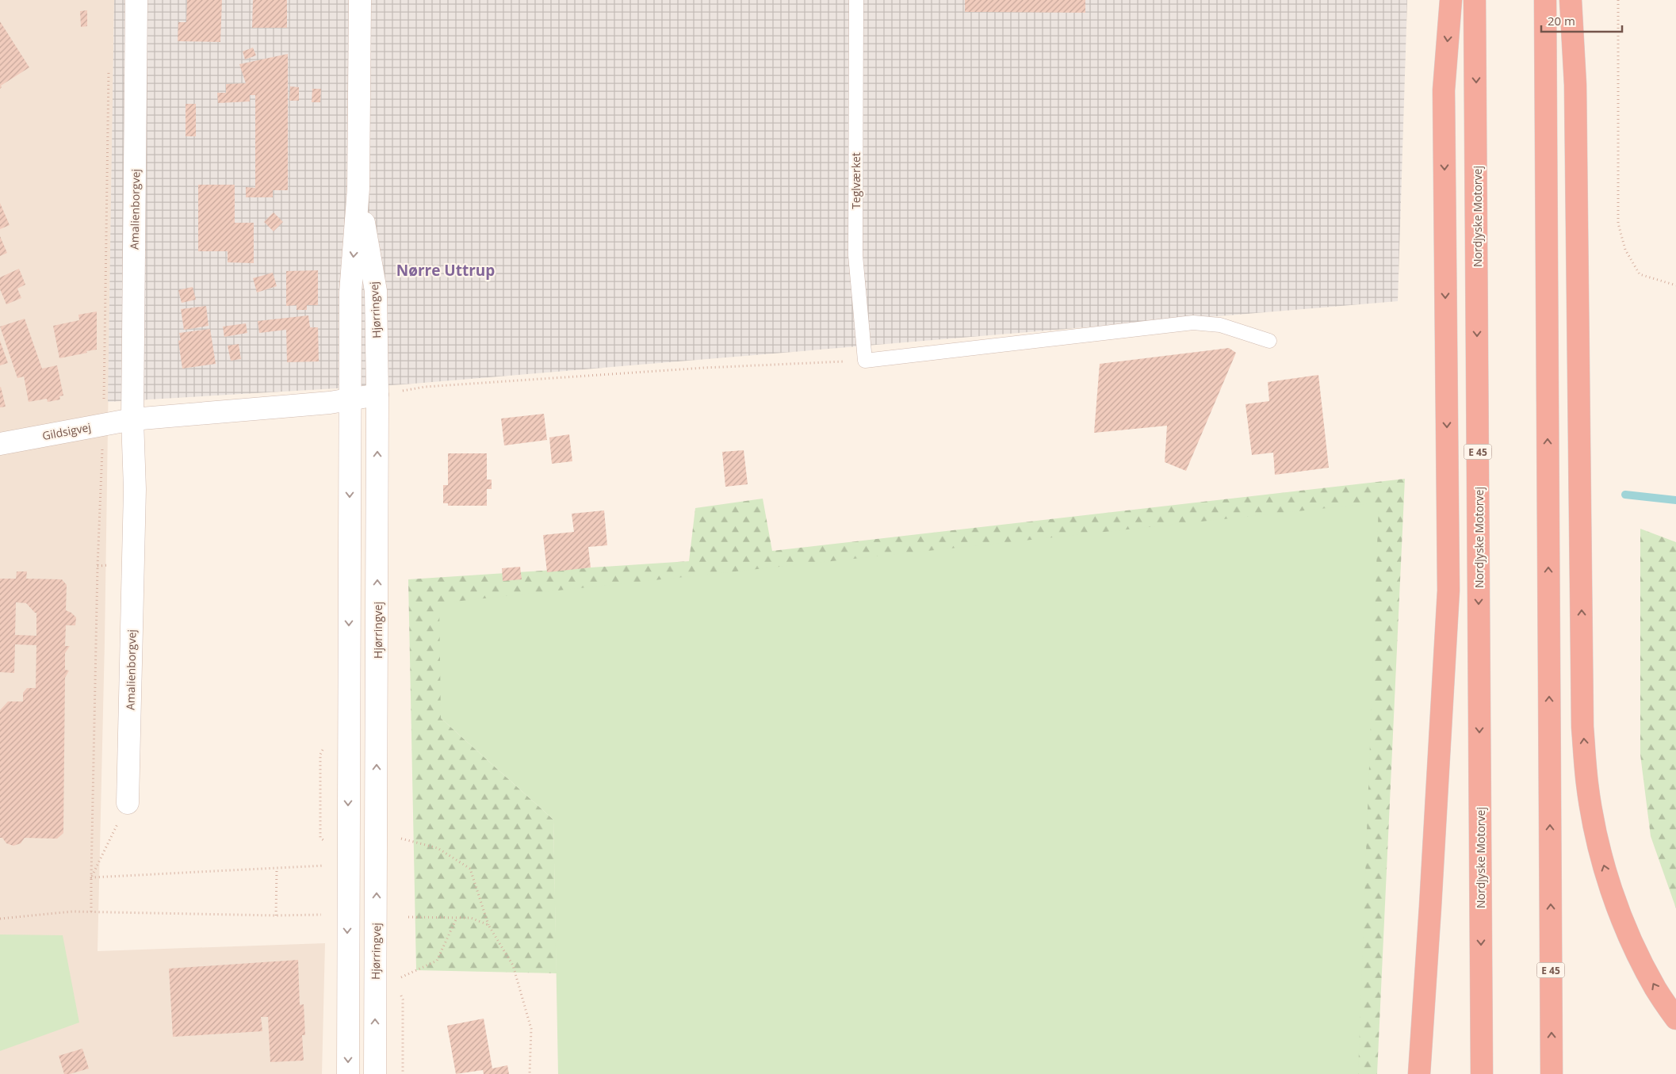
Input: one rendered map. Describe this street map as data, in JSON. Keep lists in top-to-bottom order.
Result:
{
  "streets": {
    "highway": ["Nordjyske Motorvej", "E 45"],
    "main road": ["Amalienborgvej", "Hjørringvej", "Gildsigvej"],
    "lane": ["Teglværket"]
  },
  "crossings": [
    ["Amalienborgvej", "Gildsigvej"]
  ],
  "districts": ["Nørre Uttrup"],
  "scale_bar": "20 m"
}
